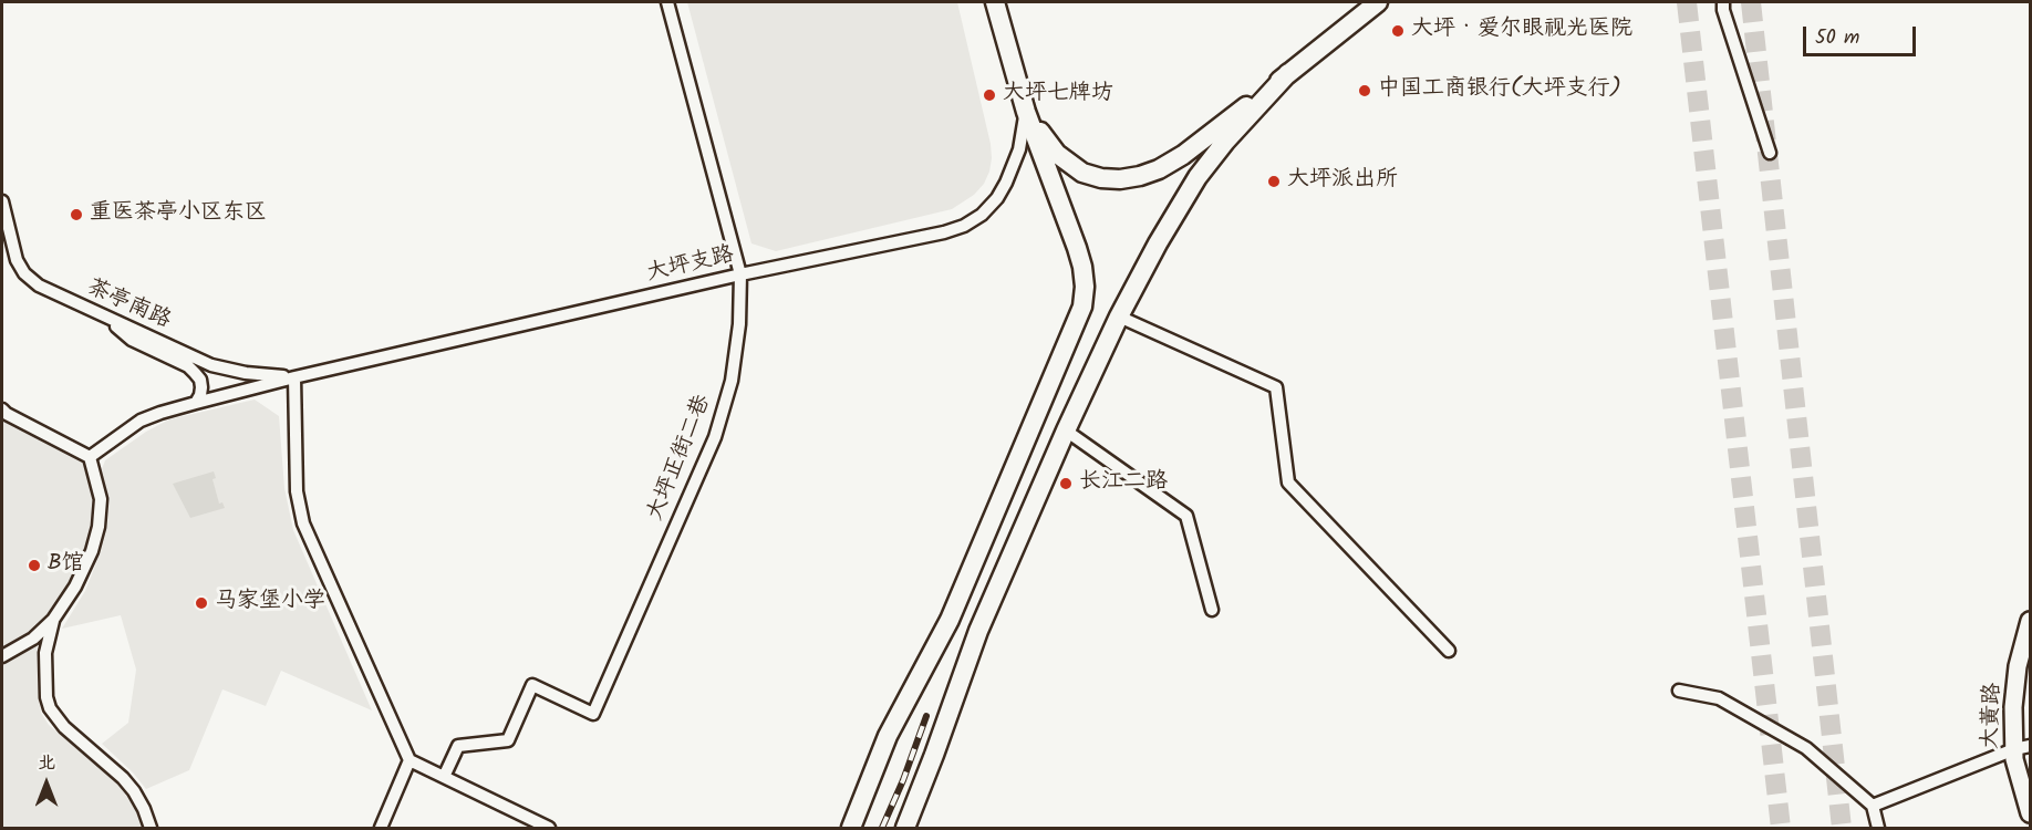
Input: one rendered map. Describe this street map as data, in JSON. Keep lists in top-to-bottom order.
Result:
{
  "streets": {
    "main road": ["大黄路"],
    "street": ["大坪支路", "茶亭南路", "大坪正街二巷"]
  },
  "crossings": [
    ["大坪支路", "茶亭南路"],
    ["大坪支路", "大坪正街二巷"]
  ],
  "places": [
    "大坪‧爱尔眼视光医院",
    "中国工商银行(大坪支行)",
    "大坪七牌坊",
    "大坪派出所",
    "重医茶亭小区东区",
    "长江二路",
    "B馆",
    "马家堡小学"
  ],
  "scale_bar": "50 m",
  "north": "top"
}
